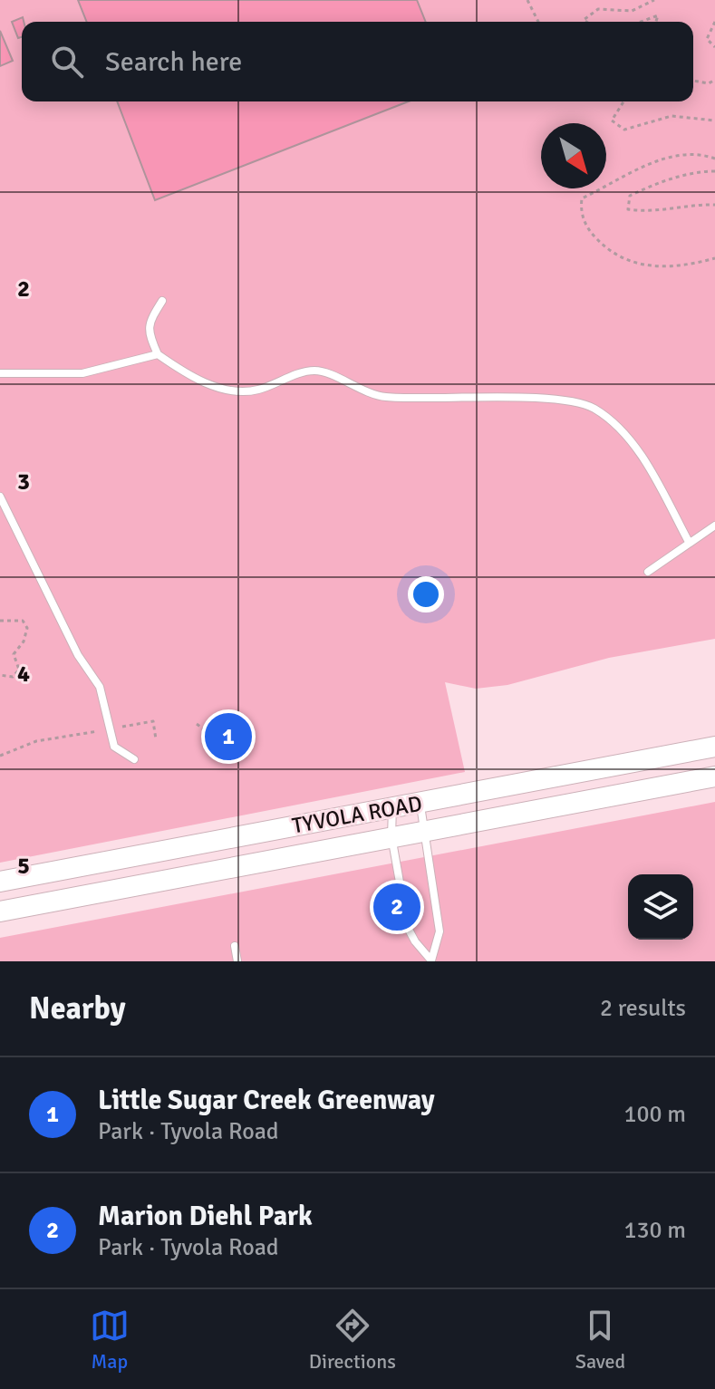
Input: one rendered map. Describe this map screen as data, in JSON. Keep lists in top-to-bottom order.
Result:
{
  "streets": {
    "main road": ["TYVOLA ROAD"]
  },
  "north": "bottom right",
  "page": {
    "search": "Search here",
    "pins": ["1", "2"],
    "heading": ["Nearby", "2 results"],
    "list": [
      {
        "mark": "1",
        "name": "Little Sugar Creek Greenway",
        "note": "Park · Tyvola Road",
        "value": "100 m"
      },
      {
        "mark": "2",
        "name": "Marion Diehl Park",
        "note": "Park · Tyvola Road",
        "value": "130 m"
      }
    ],
    "nav": ["Map", "Directions", "Saved"]
  },
  "grid": {
    "rows": [
      "2",
      "3",
      "4",
      "5"
    ]
  }
}
